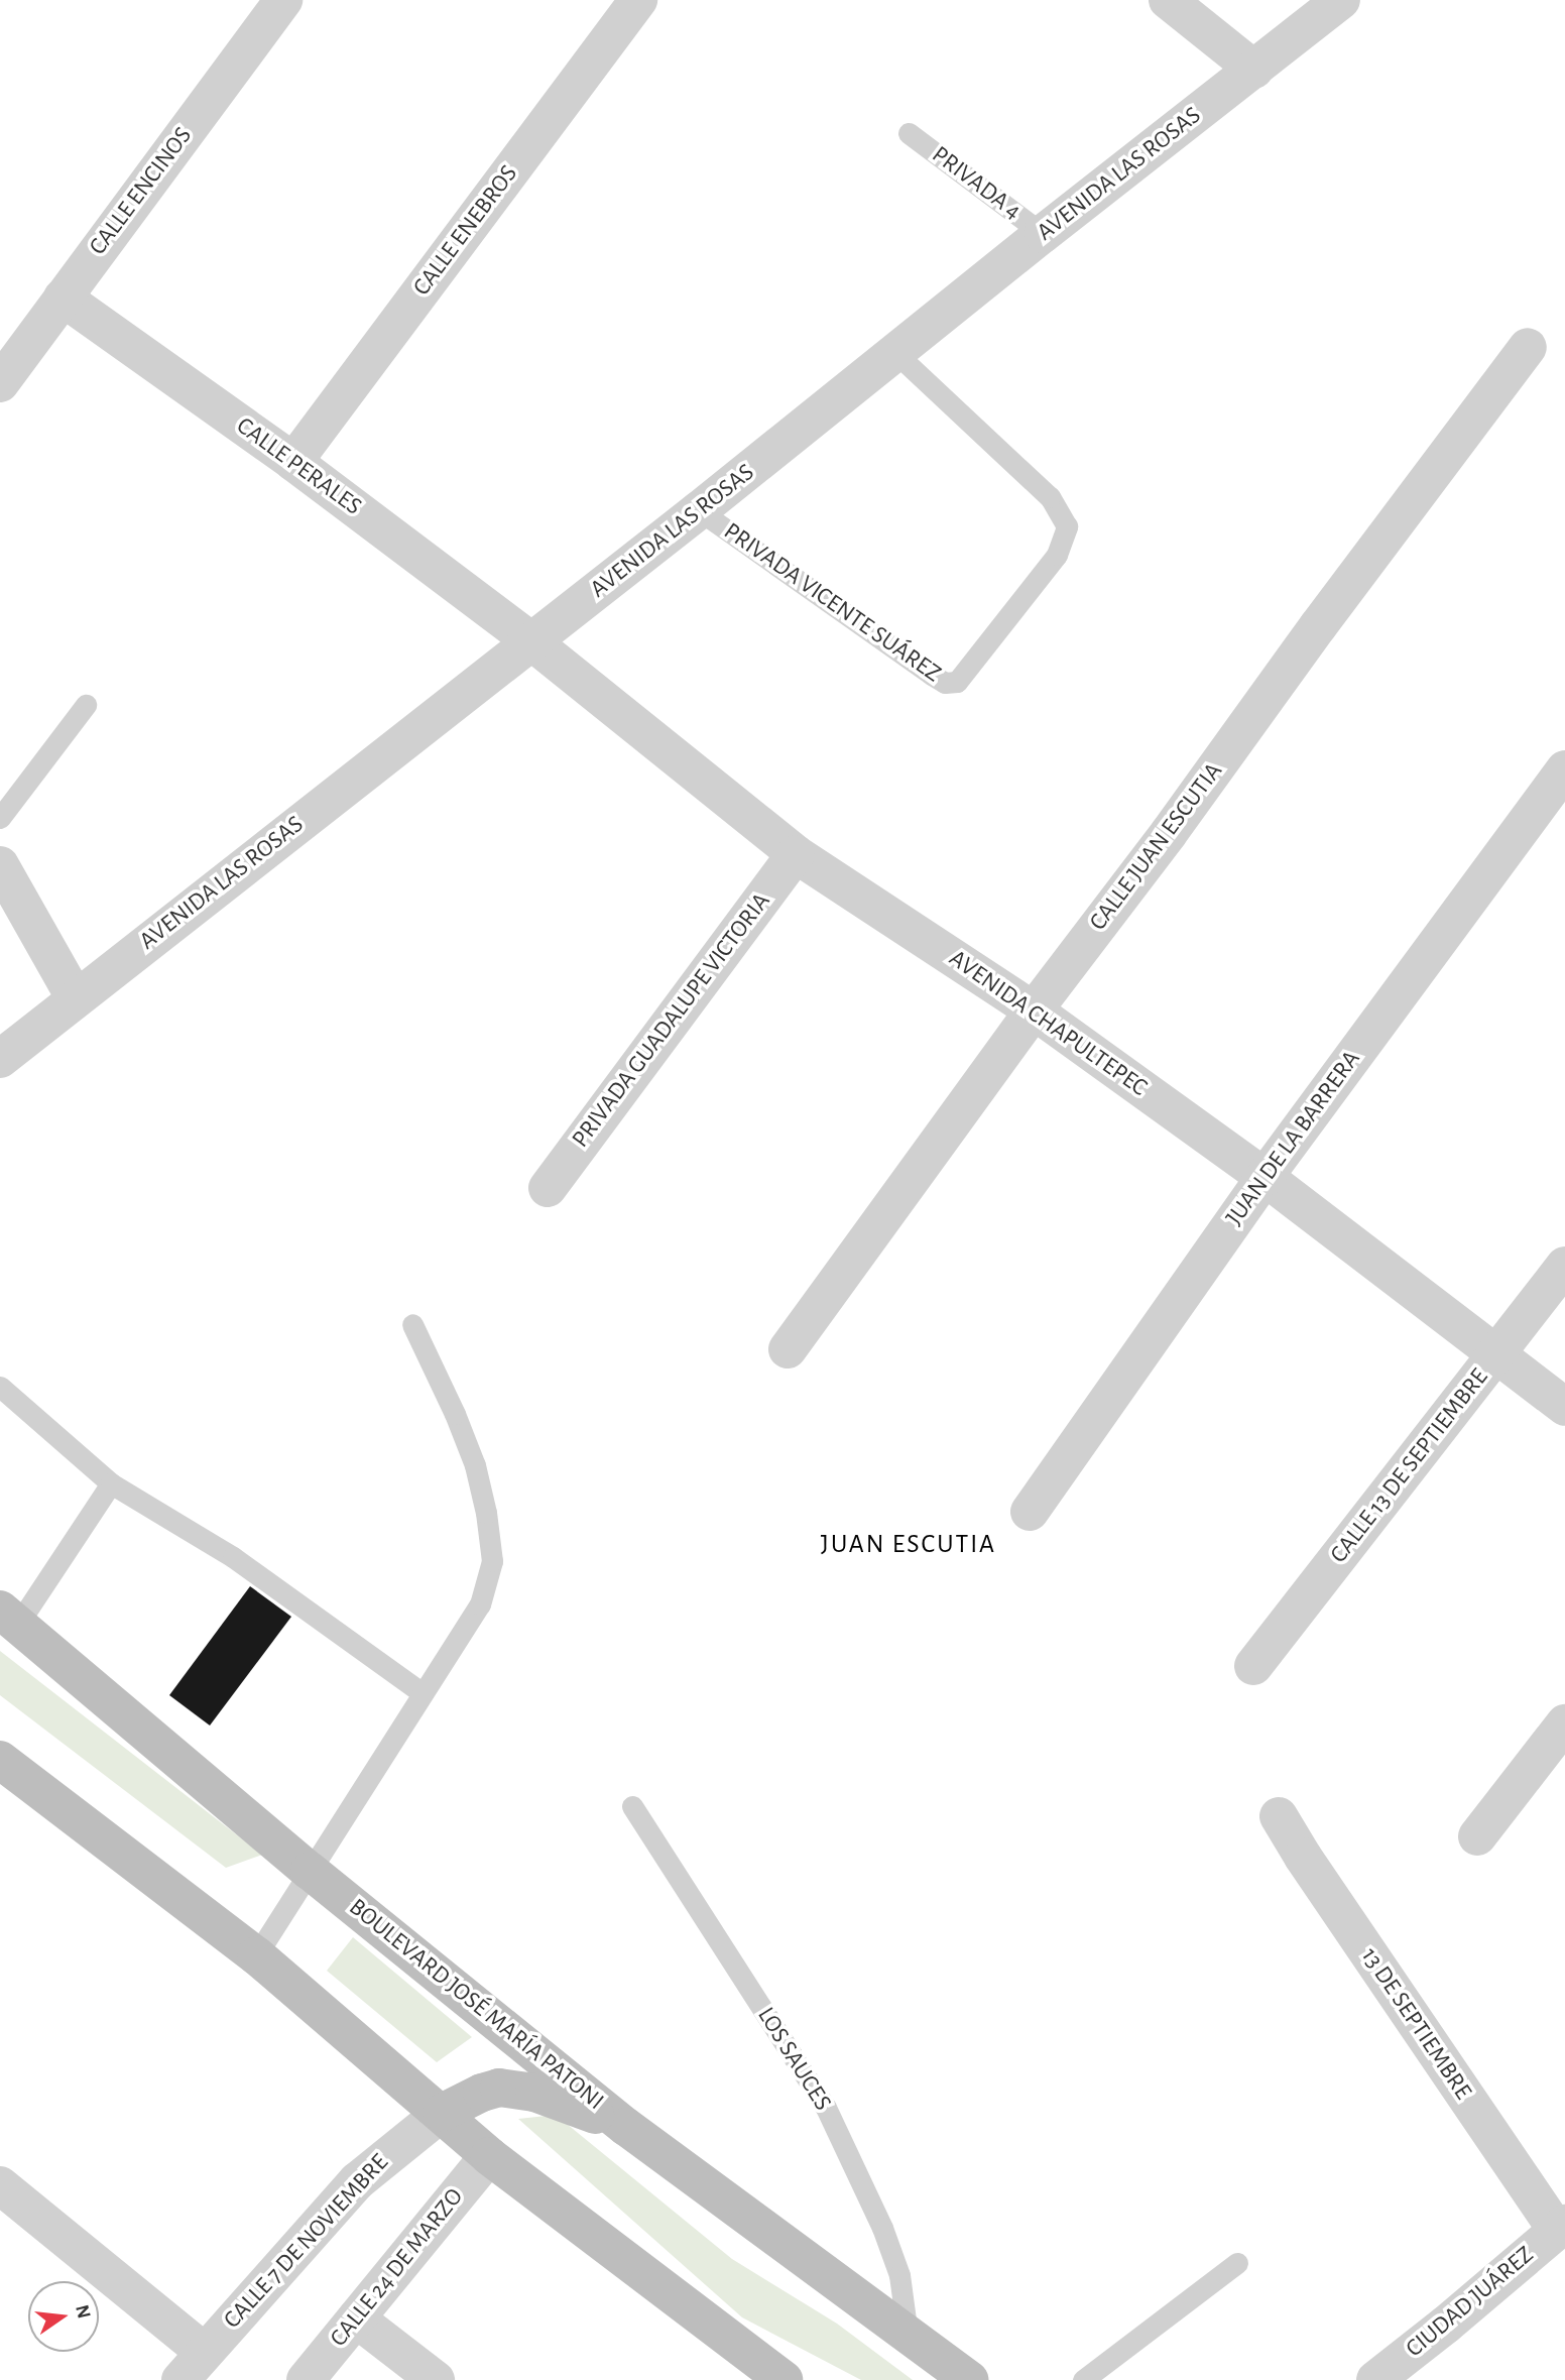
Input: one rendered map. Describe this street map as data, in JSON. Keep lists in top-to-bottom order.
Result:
{
  "streets": {
    "main road": ["BOULEVARD JOSÉ MARÍA PATONI"],
    "street": [
      "AVENIDA LAS ROSAS",
      "CALLE ENCINOS",
      "CALLE ENEBROS",
      "CALLE PERALES",
      "CALLE JUAN ESCUTIA",
      "PRIVADA GUADALUPE VICTORIA",
      "AVENIDA CHAPULTEPEC",
      "JUAN DE LA BARRERA",
      "CALLE 13 DE SEPTIEMBRE",
      "13 DE SEPTIEMBRE",
      "CALLE 7 DE NOVIEMBRE",
      "CALLE 24 DE MARZO",
      "CIUDAD JUÁREZ"
    ],
    "lane": ["PRIVADA 4", "PRIVADA VICENTE SUÁREZ", "LOS SAUCES"]
  },
  "crossings": [
    ["AVENIDA LAS ROSAS", "PRIVADA 4"],
    ["AVENIDA LAS ROSAS", "CALLE PERALES"],
    ["AVENIDA LAS ROSAS", "PRIVADA VICENTE SUÁREZ"],
    ["AVENIDA LAS ROSAS", "AVENIDA CHAPULTEPEC"],
    ["CALLE ENCINOS", "CALLE PERALES"],
    ["CALLE ENEBROS", "CALLE PERALES"],
    ["CALLE PERALES", "AVENIDA CHAPULTEPEC"],
    ["CALLE JUAN ESCUTIA", "AVENIDA CHAPULTEPEC"],
    ["PRIVADA GUADALUPE VICTORIA", "AVENIDA CHAPULTEPEC"],
    ["AVENIDA CHAPULTEPEC", "JUAN DE LA BARRERA"],
    ["AVENIDA CHAPULTEPEC", "CALLE 13 DE SEPTIEMBRE"],
    ["BOULEVARD JOSÉ MARÍA PATONI", "LOS SAUCES"],
    ["13 DE SEPTIEMBRE", "CIUDAD JUÁREZ"]
  ],
  "districts": ["JUAN ESCUTIA"],
  "north": "right"
}
